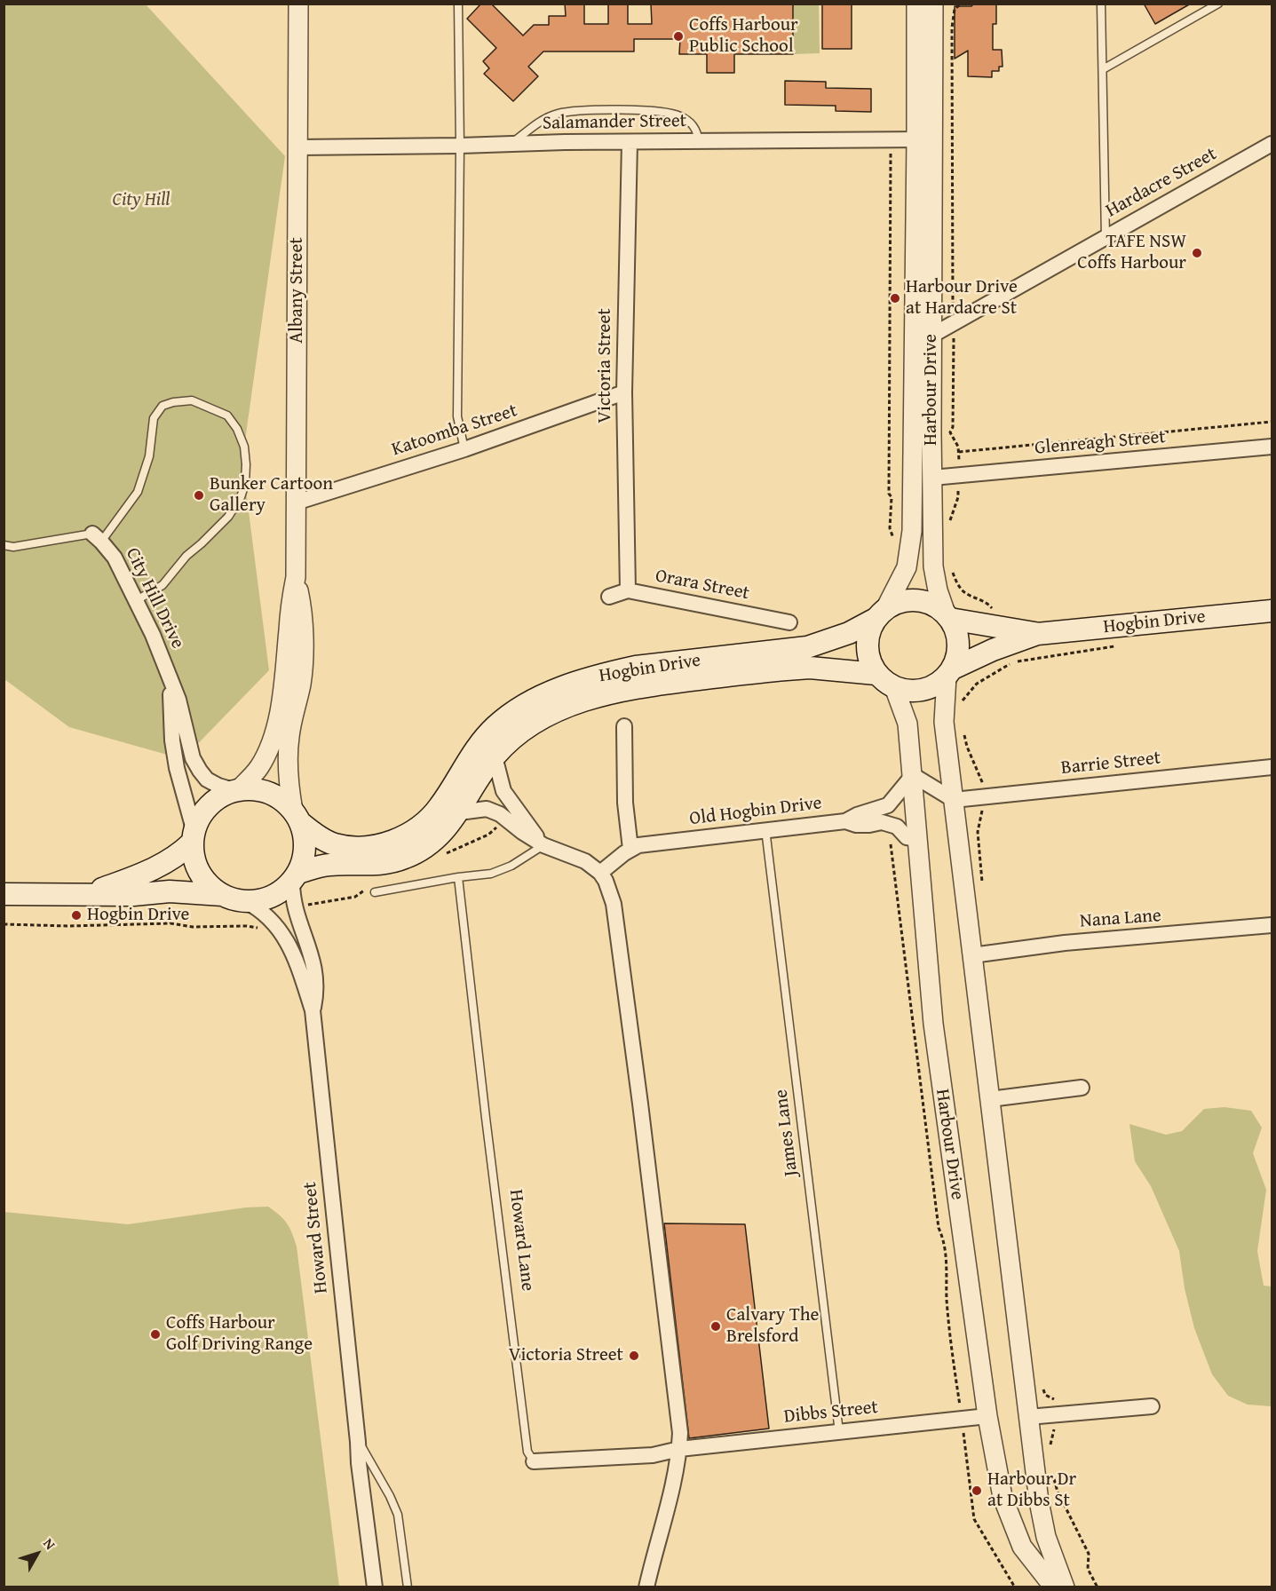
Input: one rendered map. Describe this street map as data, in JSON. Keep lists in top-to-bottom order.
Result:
{
  "streets": {
    "main road": ["Hogbin Drive"],
    "street": [
      "Salamander Street",
      "Hardacre Street",
      "Albany Street",
      "Victoria Street",
      "Harbour Drive",
      "Katoomba Street",
      "Glenreagh Street",
      "Orara Street",
      "City Hill Drive",
      "Barrie Street",
      "Old Hogbin Drive",
      "Nana Lane",
      "Howard Street",
      "Howard Lane",
      "Dibbs Street"
    ],
    "lane": ["James Lane"]
  },
  "crossings": [
    ["Salamander Street", "Albany Street"],
    ["Salamander Street", "Victoria Street"],
    ["Salamander Street", "Harbour Drive"],
    ["Hardacre Street", "Harbour Drive"],
    ["Albany Street", "Katoomba Street"],
    ["Albany Street", "City Hill Drive"],
    ["Albany Street", "Hogbin Drive"],
    ["Albany Street", "Howard Street"],
    ["Victoria Street", "Katoomba Street"],
    ["Victoria Street", "Orara Street"],
    ["Harbour Drive", "Glenreagh Street"],
    ["Harbour Drive", "Hogbin Drive"],
    ["Harbour Drive", "Old Hogbin Drive"],
    ["Harbour Drive", "Dibbs Street"],
    ["City Hill Drive", "Hogbin Drive"],
    ["City Hill Drive", "Howard Street"],
    ["Hogbin Drive", "Howard Street"],
    ["Old Hogbin Drive", "James Lane"],
    ["James Lane", "Dibbs Street"],
    ["Howard Lane", "Dibbs Street"]
  ],
  "parks": ["City Hill"],
  "places": [
    "Coffs Harbour Public School",
    "TAFE NSW Coffs Harbour",
    "Harbour Drive at Hardacre St",
    "Bunker Cartoon Gallery",
    "Hogbin Drive",
    "Calvary The Brelsford",
    "Coffs Harbour Golf Driving Range",
    "Victoria Street",
    "Harbour Dr at Dibbs St"
  ],
  "north": "top right"
}
